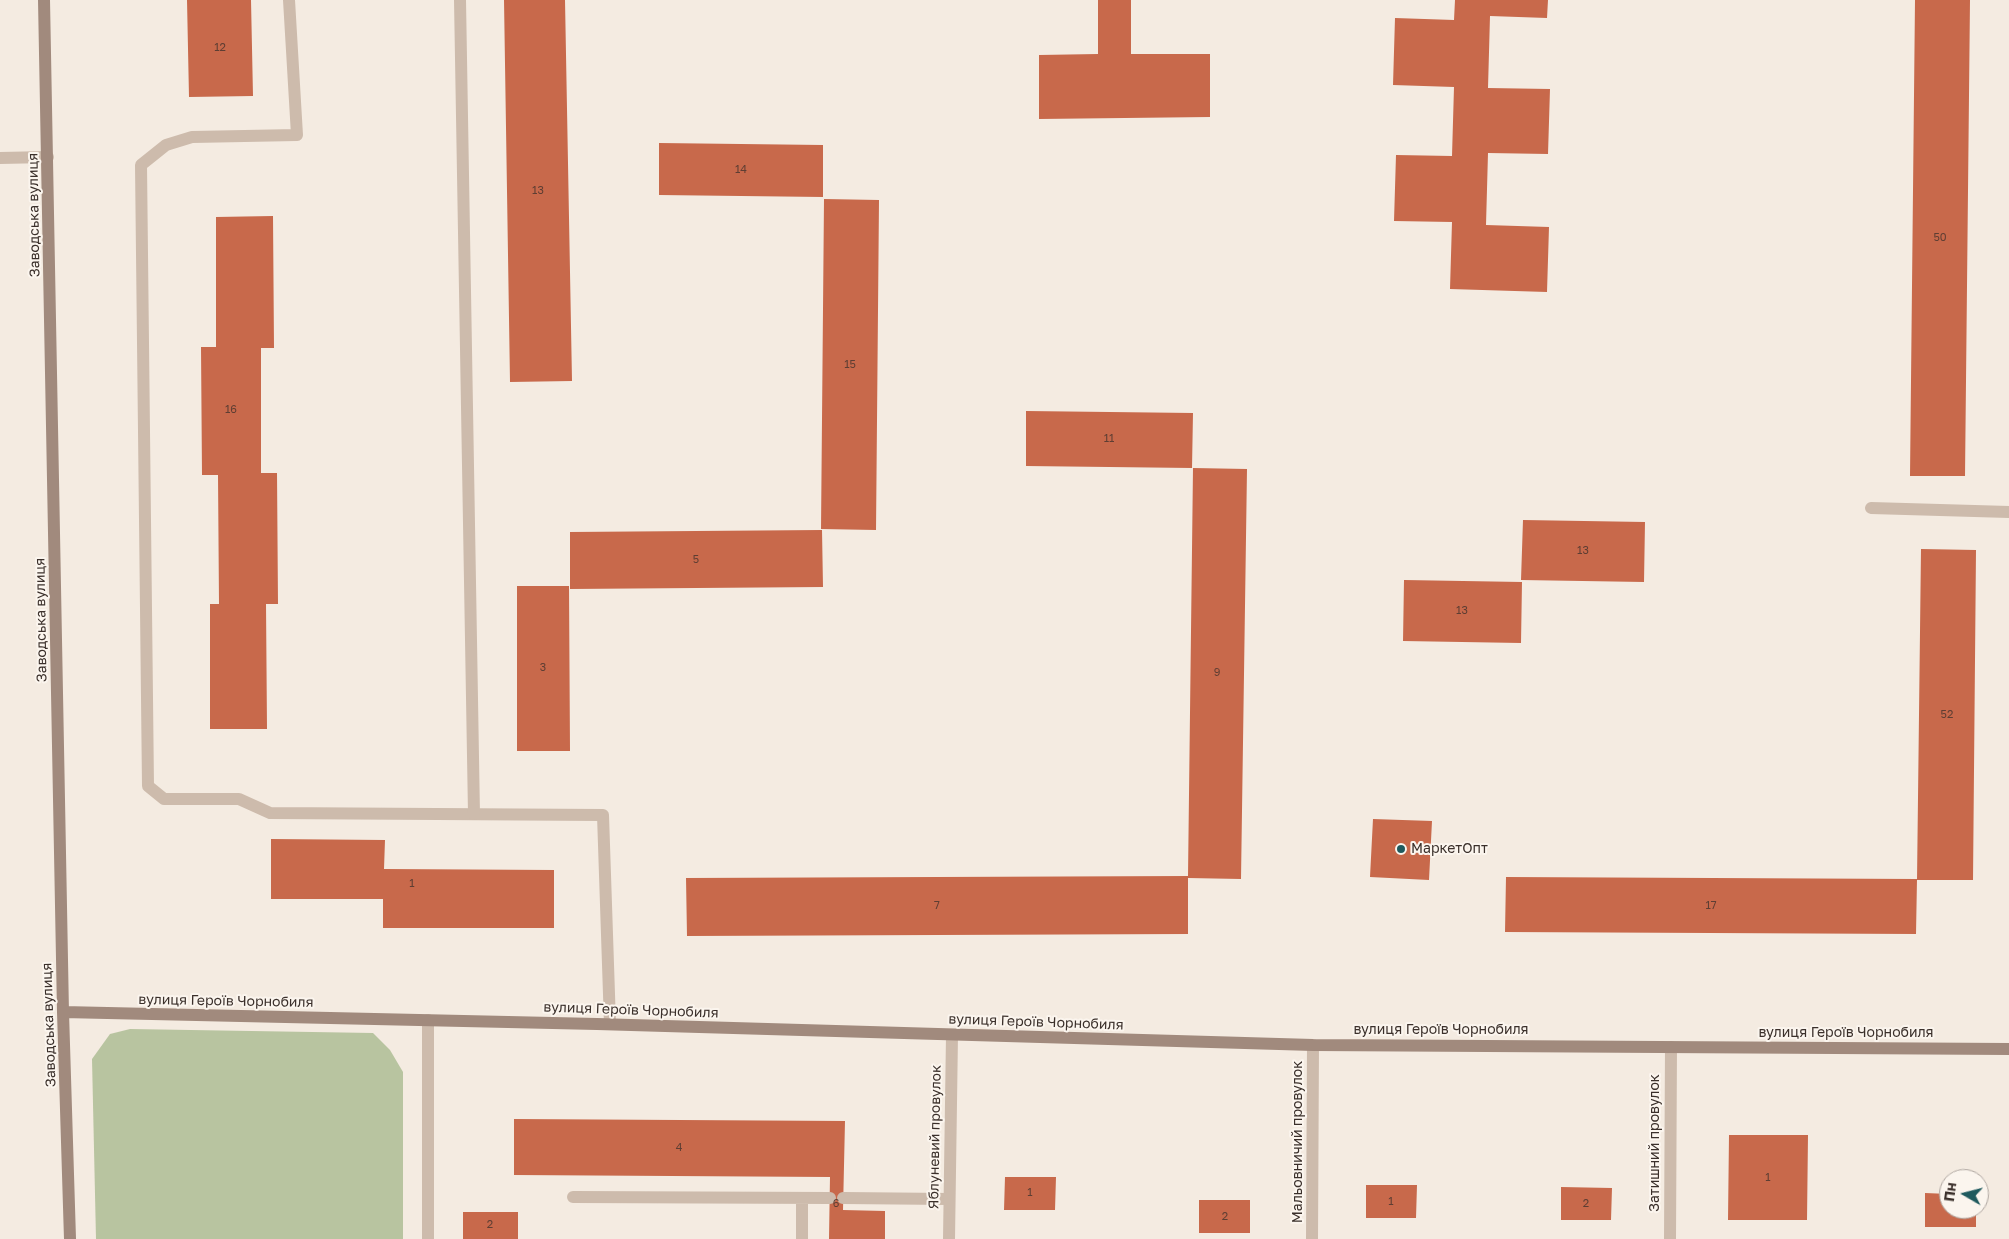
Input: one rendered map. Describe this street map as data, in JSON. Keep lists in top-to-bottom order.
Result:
{
  "streets": {
    "street": [
      "Заводська вулиця",
      "вулиця Героїв Чорнобиля",
      "Яблуневий провулок",
      "Мальовничий провулок",
      "Затишний провулок"
    ]
  },
  "crossings": [
    ["Заводська вулиця", "вулиця Героїв Чорнобиля"],
    ["вулиця Героїв Чорнобиля", "Яблуневий провулок"],
    ["вулиця Героїв Чорнобиля", "Мальовничий провулок"],
    ["вулиця Героїв Чорнобиля", "Затишний провулок"]
  ],
  "places": ["МаркетОпт"],
  "house_numbers": [
    "12",
    "14",
    "13",
    "50",
    "15",
    "16",
    "11",
    "13",
    "5",
    "13",
    "3",
    "9",
    "52",
    "1",
    "7",
    "17",
    "4",
    "1",
    "1",
    "1",
    "6",
    "2",
    "2",
    "2"
  ],
  "north": "left"
}
